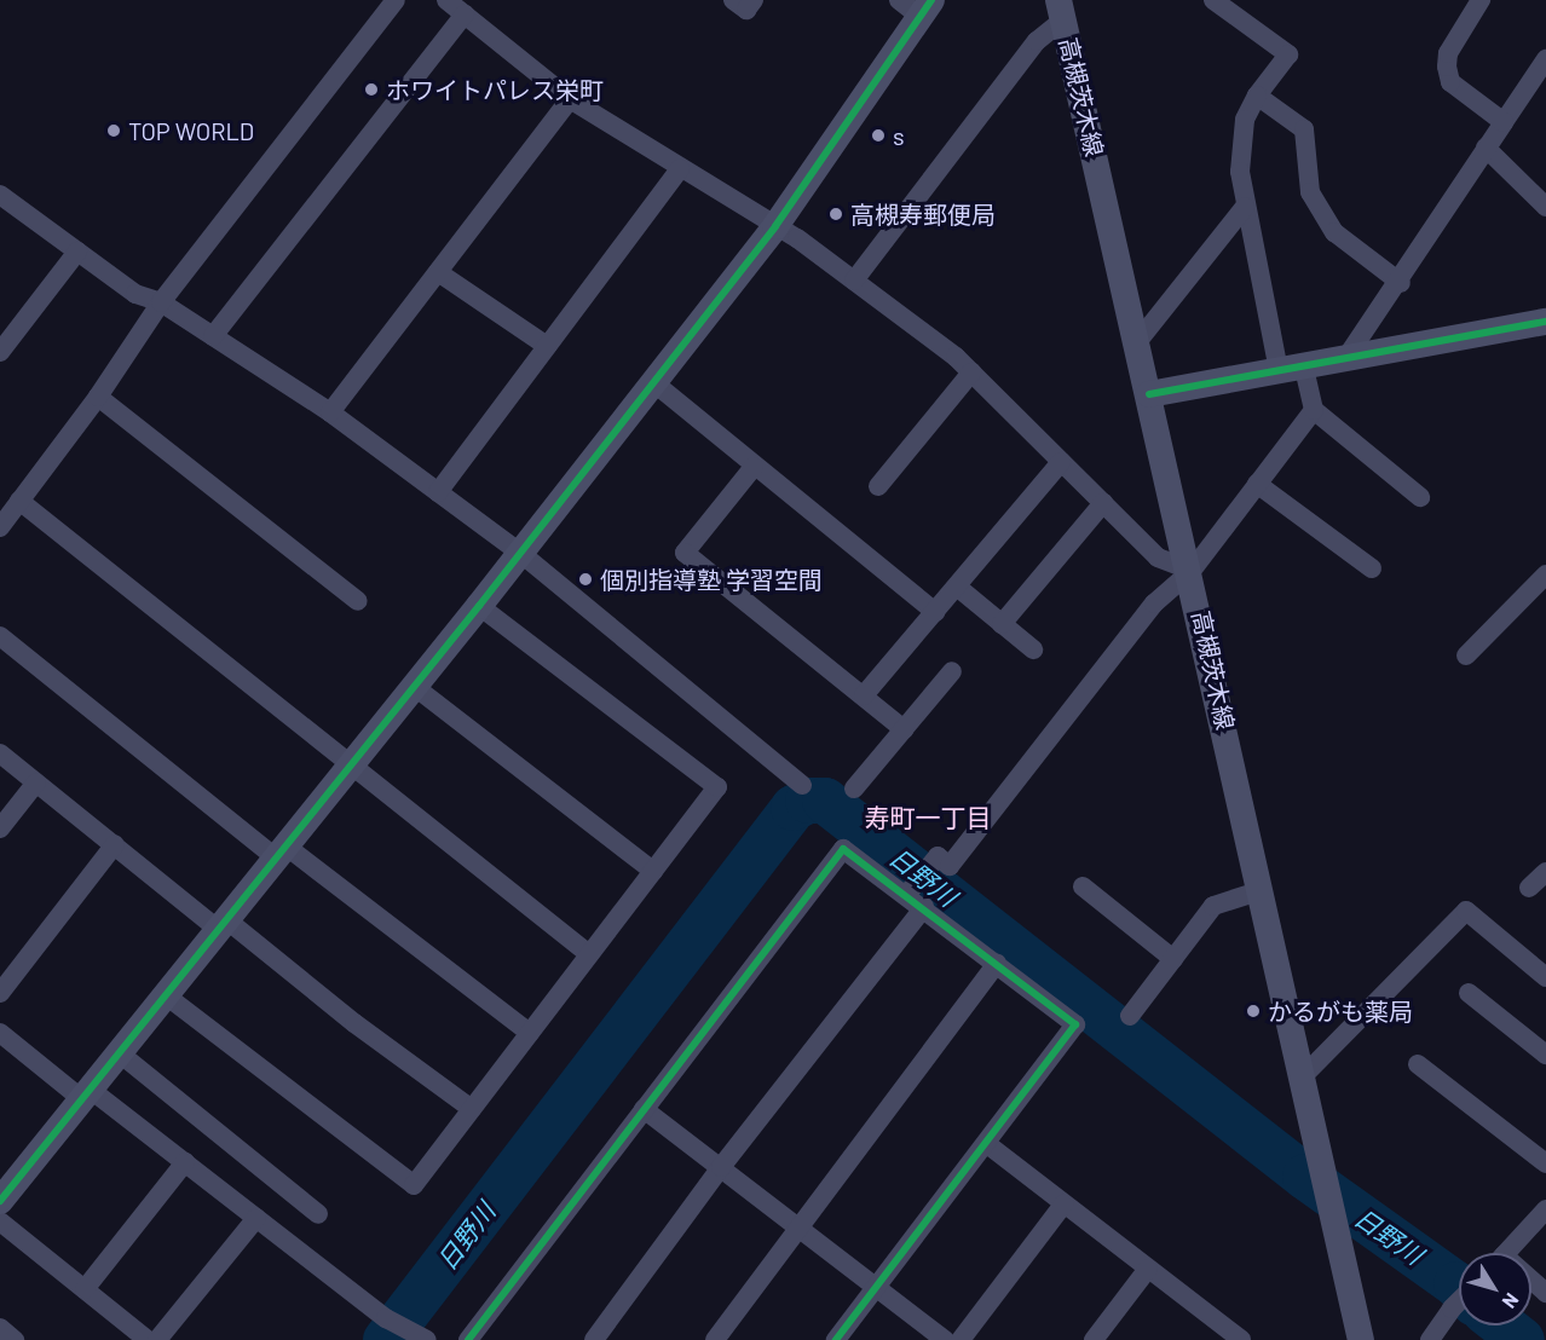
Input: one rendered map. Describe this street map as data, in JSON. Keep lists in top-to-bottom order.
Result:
{
  "streets": {
    "street": ["高槻茨木線"]
  },
  "districts": ["寿町一丁目"],
  "water": ["日野川"],
  "places": [
    "ホワイトパレス栄町",
    "TOP WORLD",
    "s",
    "高槻寿郵便局",
    "個別指導塾 学習空間",
    "かるがも薬局"
  ],
  "north": "bottom right"
}
